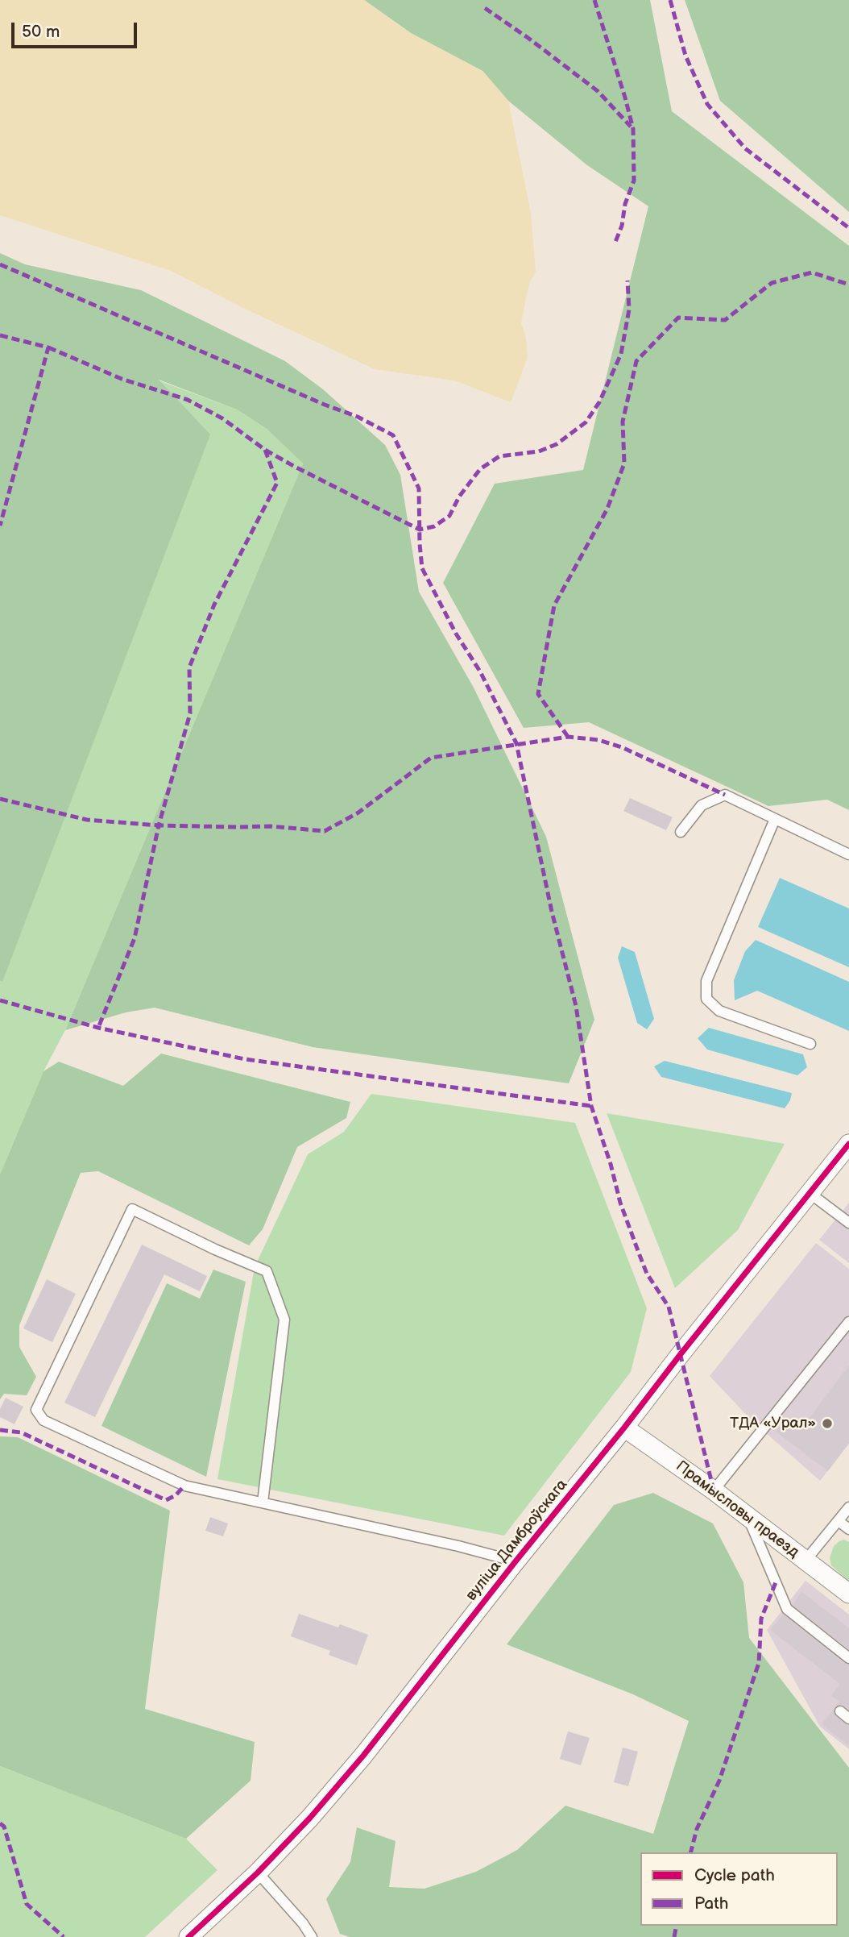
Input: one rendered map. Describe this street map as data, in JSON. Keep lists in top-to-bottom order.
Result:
{
  "streets": {
    "street": ["Прамысловы праезд", "вуліца Дамброўскага"]
  },
  "crossings": [
    ["Прамысловы праезд", "вуліца Дамброўскага"]
  ],
  "places": ["ТДА «Урал»"],
  "legend": ["Cycle path", "Path"],
  "scale_bar": "50 m"
}
